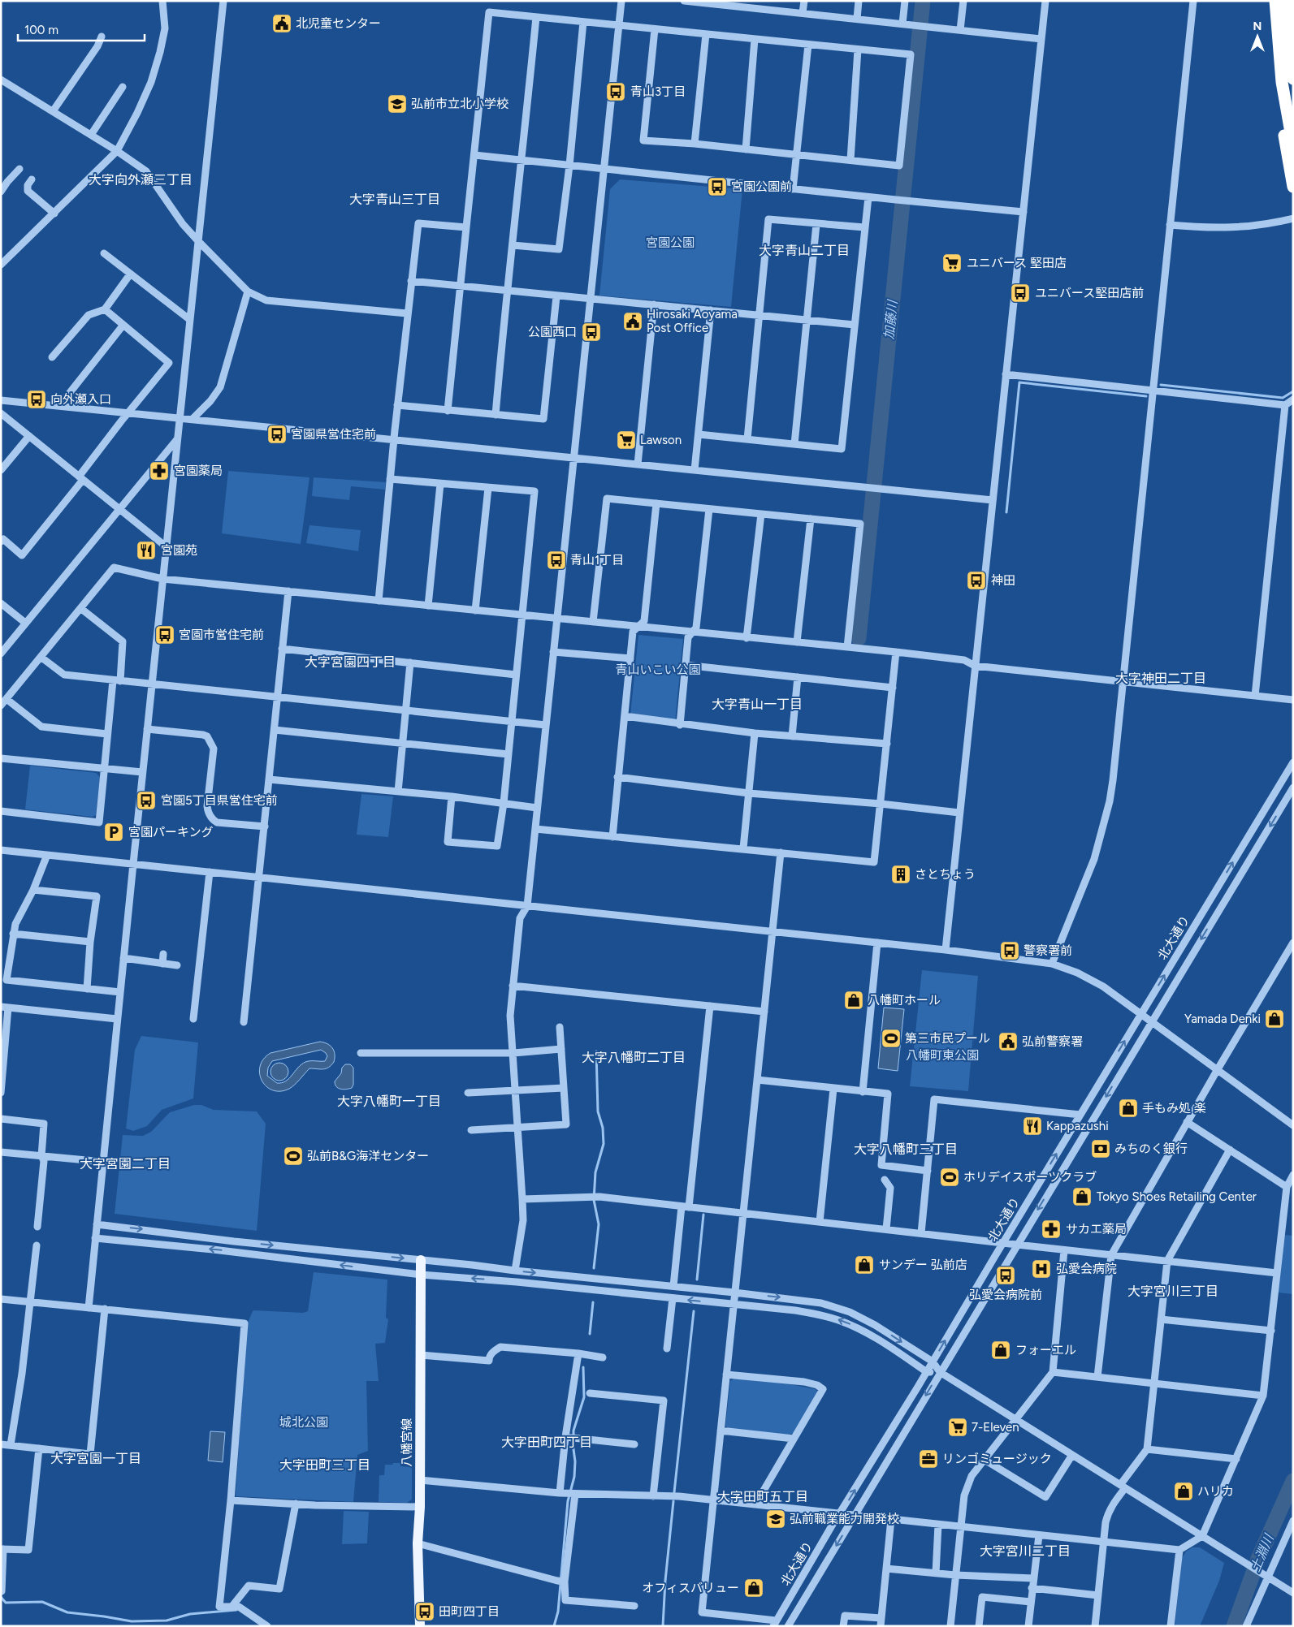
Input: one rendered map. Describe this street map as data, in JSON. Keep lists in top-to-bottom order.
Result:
{
  "streets": {
    "main road": ["八幡宮線"],
    "street": ["北大通り"]
  },
  "districts": [
    "大字向外瀬三丁目",
    "大字青山三丁目",
    "大字青山二丁目",
    "大字宮園四丁目",
    "大字神田二丁目",
    "大字青山一丁目",
    "大字八幡町二丁目",
    "大字八幡町一丁目",
    "大字八幡町三丁目",
    "大字宮園二丁目",
    "大字宮川三丁目",
    "大字田町四丁目",
    "大字宮園一丁目",
    "大字田町三丁目",
    "大字田町五丁目",
    "大字宮川二丁目"
  ],
  "water": ["加藤川", "土淵川"],
  "parks": [
    "宮園公園",
    "青山いこい公園",
    "八幡町東公園",
    "城北公園"
  ],
  "places": {
    "public building": ["北児童センター", "Hirosaki Aoyama Post Office", "弘前警察署"],
    "bus stop": [
      "青山3丁目",
      "宮園公園前",
      "ユニバース堅田店前",
      "公園西口",
      "向外瀬入口",
      "宮園県営住宅前",
      "青山1丁目",
      "神田",
      "宮園市営住宅前",
      "宮園5丁目県営住宅前",
      "警察署前",
      "弘愛会病院前",
      "田町四丁目"
    ],
    "school or university": ["弘前市立北小学校", "弘前職業能力開発校"],
    "supermarket": ["ユニバース 堅田店", "Lawson", "7-Eleven"],
    "pharmacy": ["宮園薬局", "サカエ薬局"],
    "restaurant": ["宮園苑", "Kappazushi"],
    "parking": ["宮園パーキング"],
    "building": ["さとちょう"],
    "shop": [
      "八幡町ホール",
      "Yamada Denki",
      "手もみ処 楽",
      "Tokyo Shoes Retailing Center",
      "サンデー 弘前店",
      "フォーエル",
      "ハリカ",
      "オフィスバリュー"
    ],
    "sports": ["第三市民プール", "弘前B&G海洋センター", "ホリデイスポーツクラブ"],
    "bank": ["みちのく銀行"],
    "hospital": ["弘愛会病院"],
    "office": ["リンゴミュージック"]
  },
  "scale_bar": "100 m",
  "north": "top"
}
